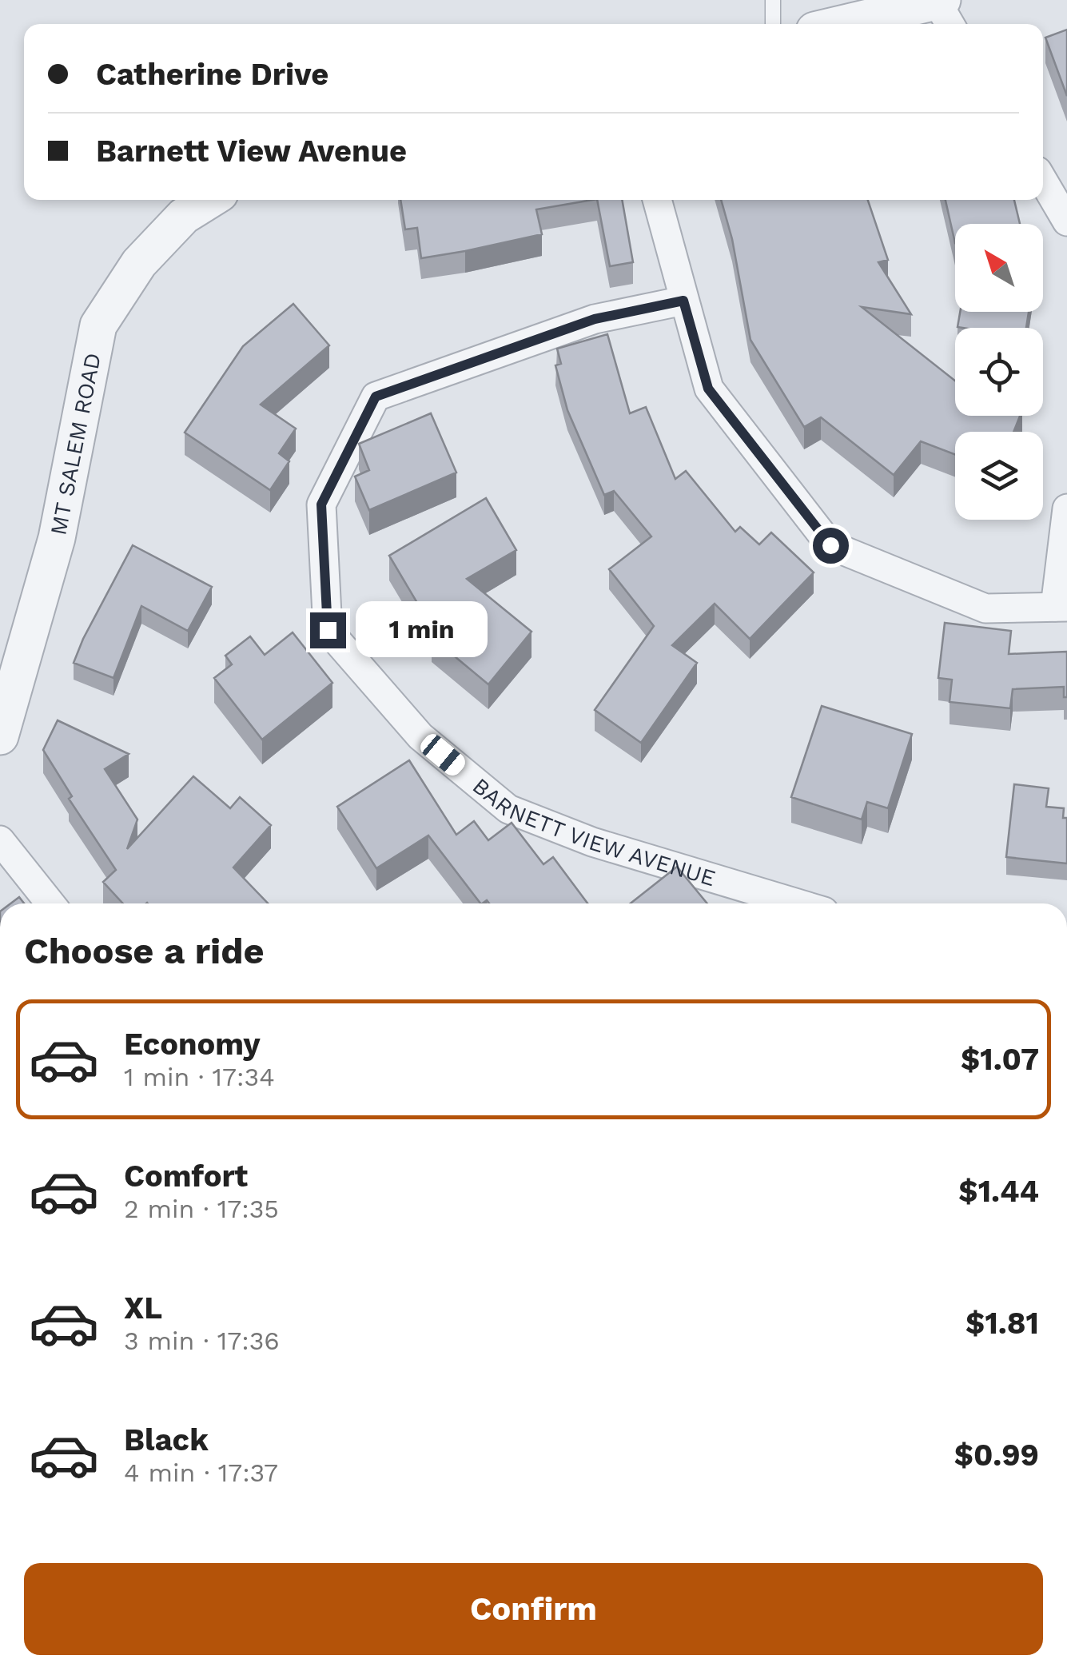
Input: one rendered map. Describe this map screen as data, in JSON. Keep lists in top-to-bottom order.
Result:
{
  "streets": {
    "street": ["MT SALEM ROAD", "BARNETT VIEW AVENUE"]
  },
  "north": "top left",
  "page": {
    "banner": ["Catherine Drive", "Barnett View Avenue"],
    "bubble": "1 min",
    "heading": "Choose a ride",
    "list": [
      {
        "name": "Economy",
        "note": "1 min · 17:34",
        "value": "$1.07"
      },
      {
        "name": "Comfort",
        "note": "2 min · 17:35",
        "value": "$1.44"
      },
      {
        "name": "XL",
        "note": "3 min · 17:36",
        "value": "$1.81"
      },
      {
        "name": "Black",
        "note": "4 min · 17:37",
        "value": "$0.99"
      }
    ],
    "buttons": "Confirm"
  }
}
